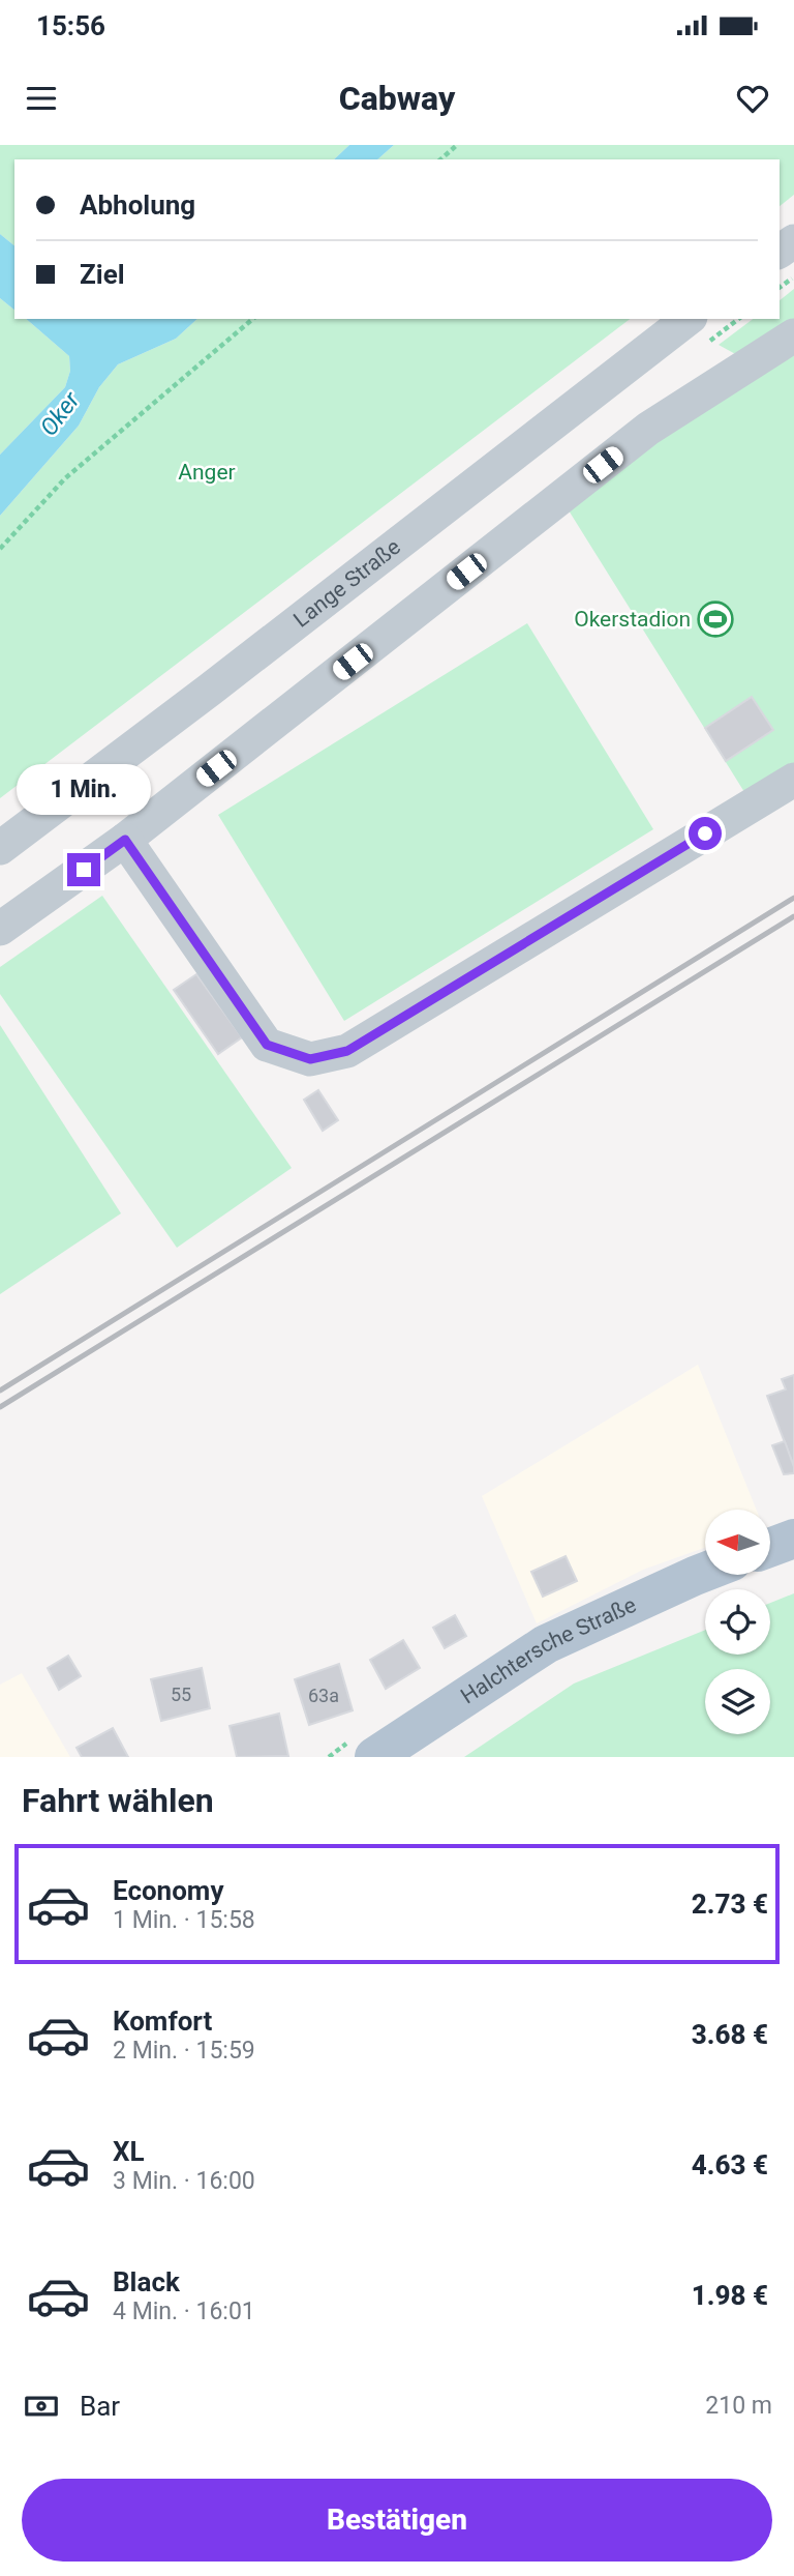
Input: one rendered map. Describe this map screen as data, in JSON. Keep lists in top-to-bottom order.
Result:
{
  "streets": {
    "main road": ["Halchtersche Straße"],
    "street": ["Lange Straße"]
  },
  "water": ["Oker"],
  "parks": ["Anger"],
  "places": {
    "sports": ["Okerstadion"]
  },
  "house_numbers": ["55", "63a"],
  "north": "left",
  "page": {
    "status": "15:56",
    "header": "Cabway",
    "banner": ["Abholung", "Ziel"],
    "bubble": "1 Min.",
    "heading": "Fahrt wählen",
    "list": [
      {
        "name": "Economy",
        "note": "1 Min. · 15:58",
        "value": "2.73 €"
      },
      {
        "name": "Komfort",
        "note": "2 Min. · 15:59",
        "value": "3.68 €"
      },
      {
        "name": "XL",
        "note": "3 Min. · 16:00",
        "value": "4.63 €"
      },
      {
        "name": "Black",
        "note": "4 Min. · 16:01",
        "value": "1.98 €"
      }
    ],
    "pay": ["Bar", "210 m"],
    "buttons": "Bestätigen"
  }
}
